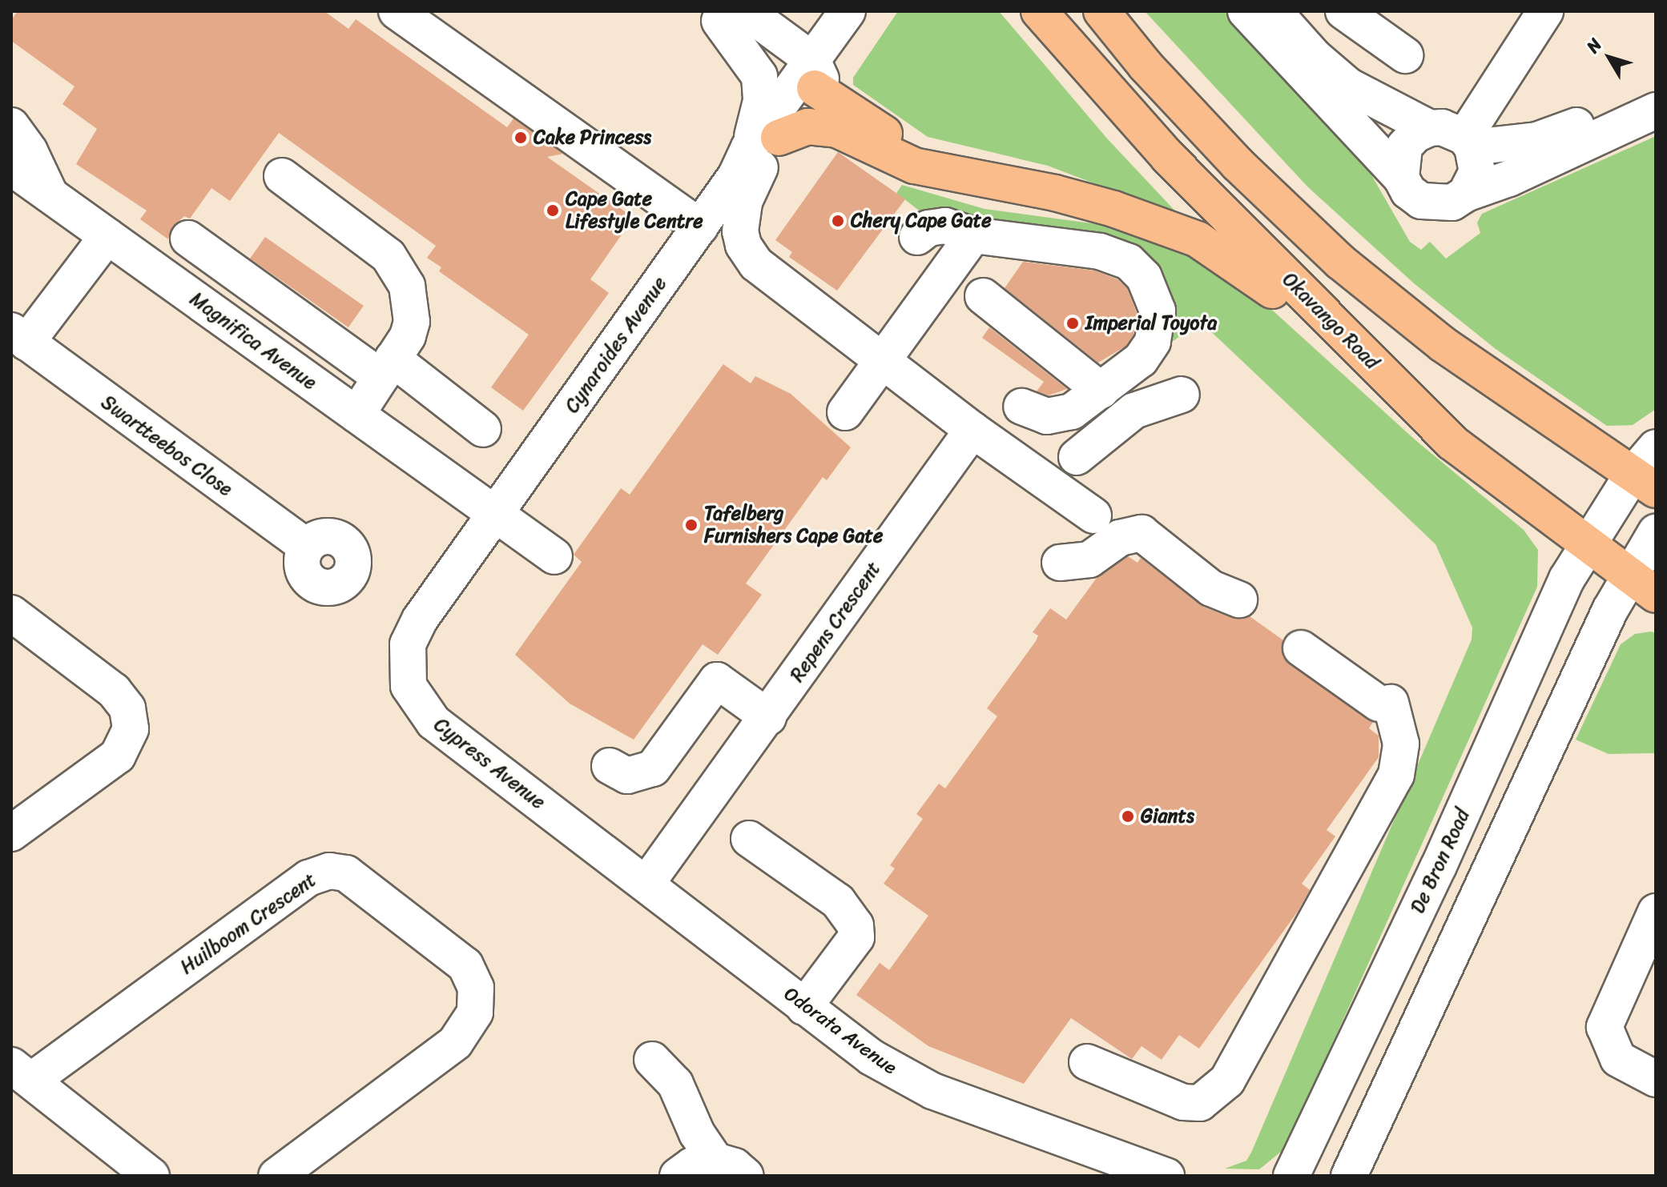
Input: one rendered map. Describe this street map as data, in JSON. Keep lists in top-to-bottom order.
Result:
{
  "streets": {
    "main road": ["Okavango Road"],
    "street": [
      "Magnifica Avenue",
      "Cynaroides Avenue",
      "Swartteebos Close",
      "Repens Crescent",
      "Cypress Avenue",
      "De Bron Road",
      "Huilboom Crescent",
      "Odorata Avenue"
    ]
  },
  "crossings": [
    ["Okavango Road", "De Bron Road"],
    ["Magnifica Avenue", "Cynaroides Avenue"],
    ["Magnifica Avenue", "Swartteebos Close"],
    ["Magnifica Avenue", "Cypress Avenue"],
    ["Cynaroides Avenue", "Cypress Avenue"],
    ["Repens Crescent", "Cypress Avenue"],
    ["Repens Crescent", "Odorata Avenue"],
    ["Cypress Avenue", "Odorata Avenue"]
  ],
  "places": [
    "Cake Princess",
    "Cape Gate Lifestyle Centre",
    "Chery Cape Gate",
    "Imperial Toyota",
    "Tafelberg Furnishers Cape Gate",
    "Giants"
  ],
  "north": "top left"
}
